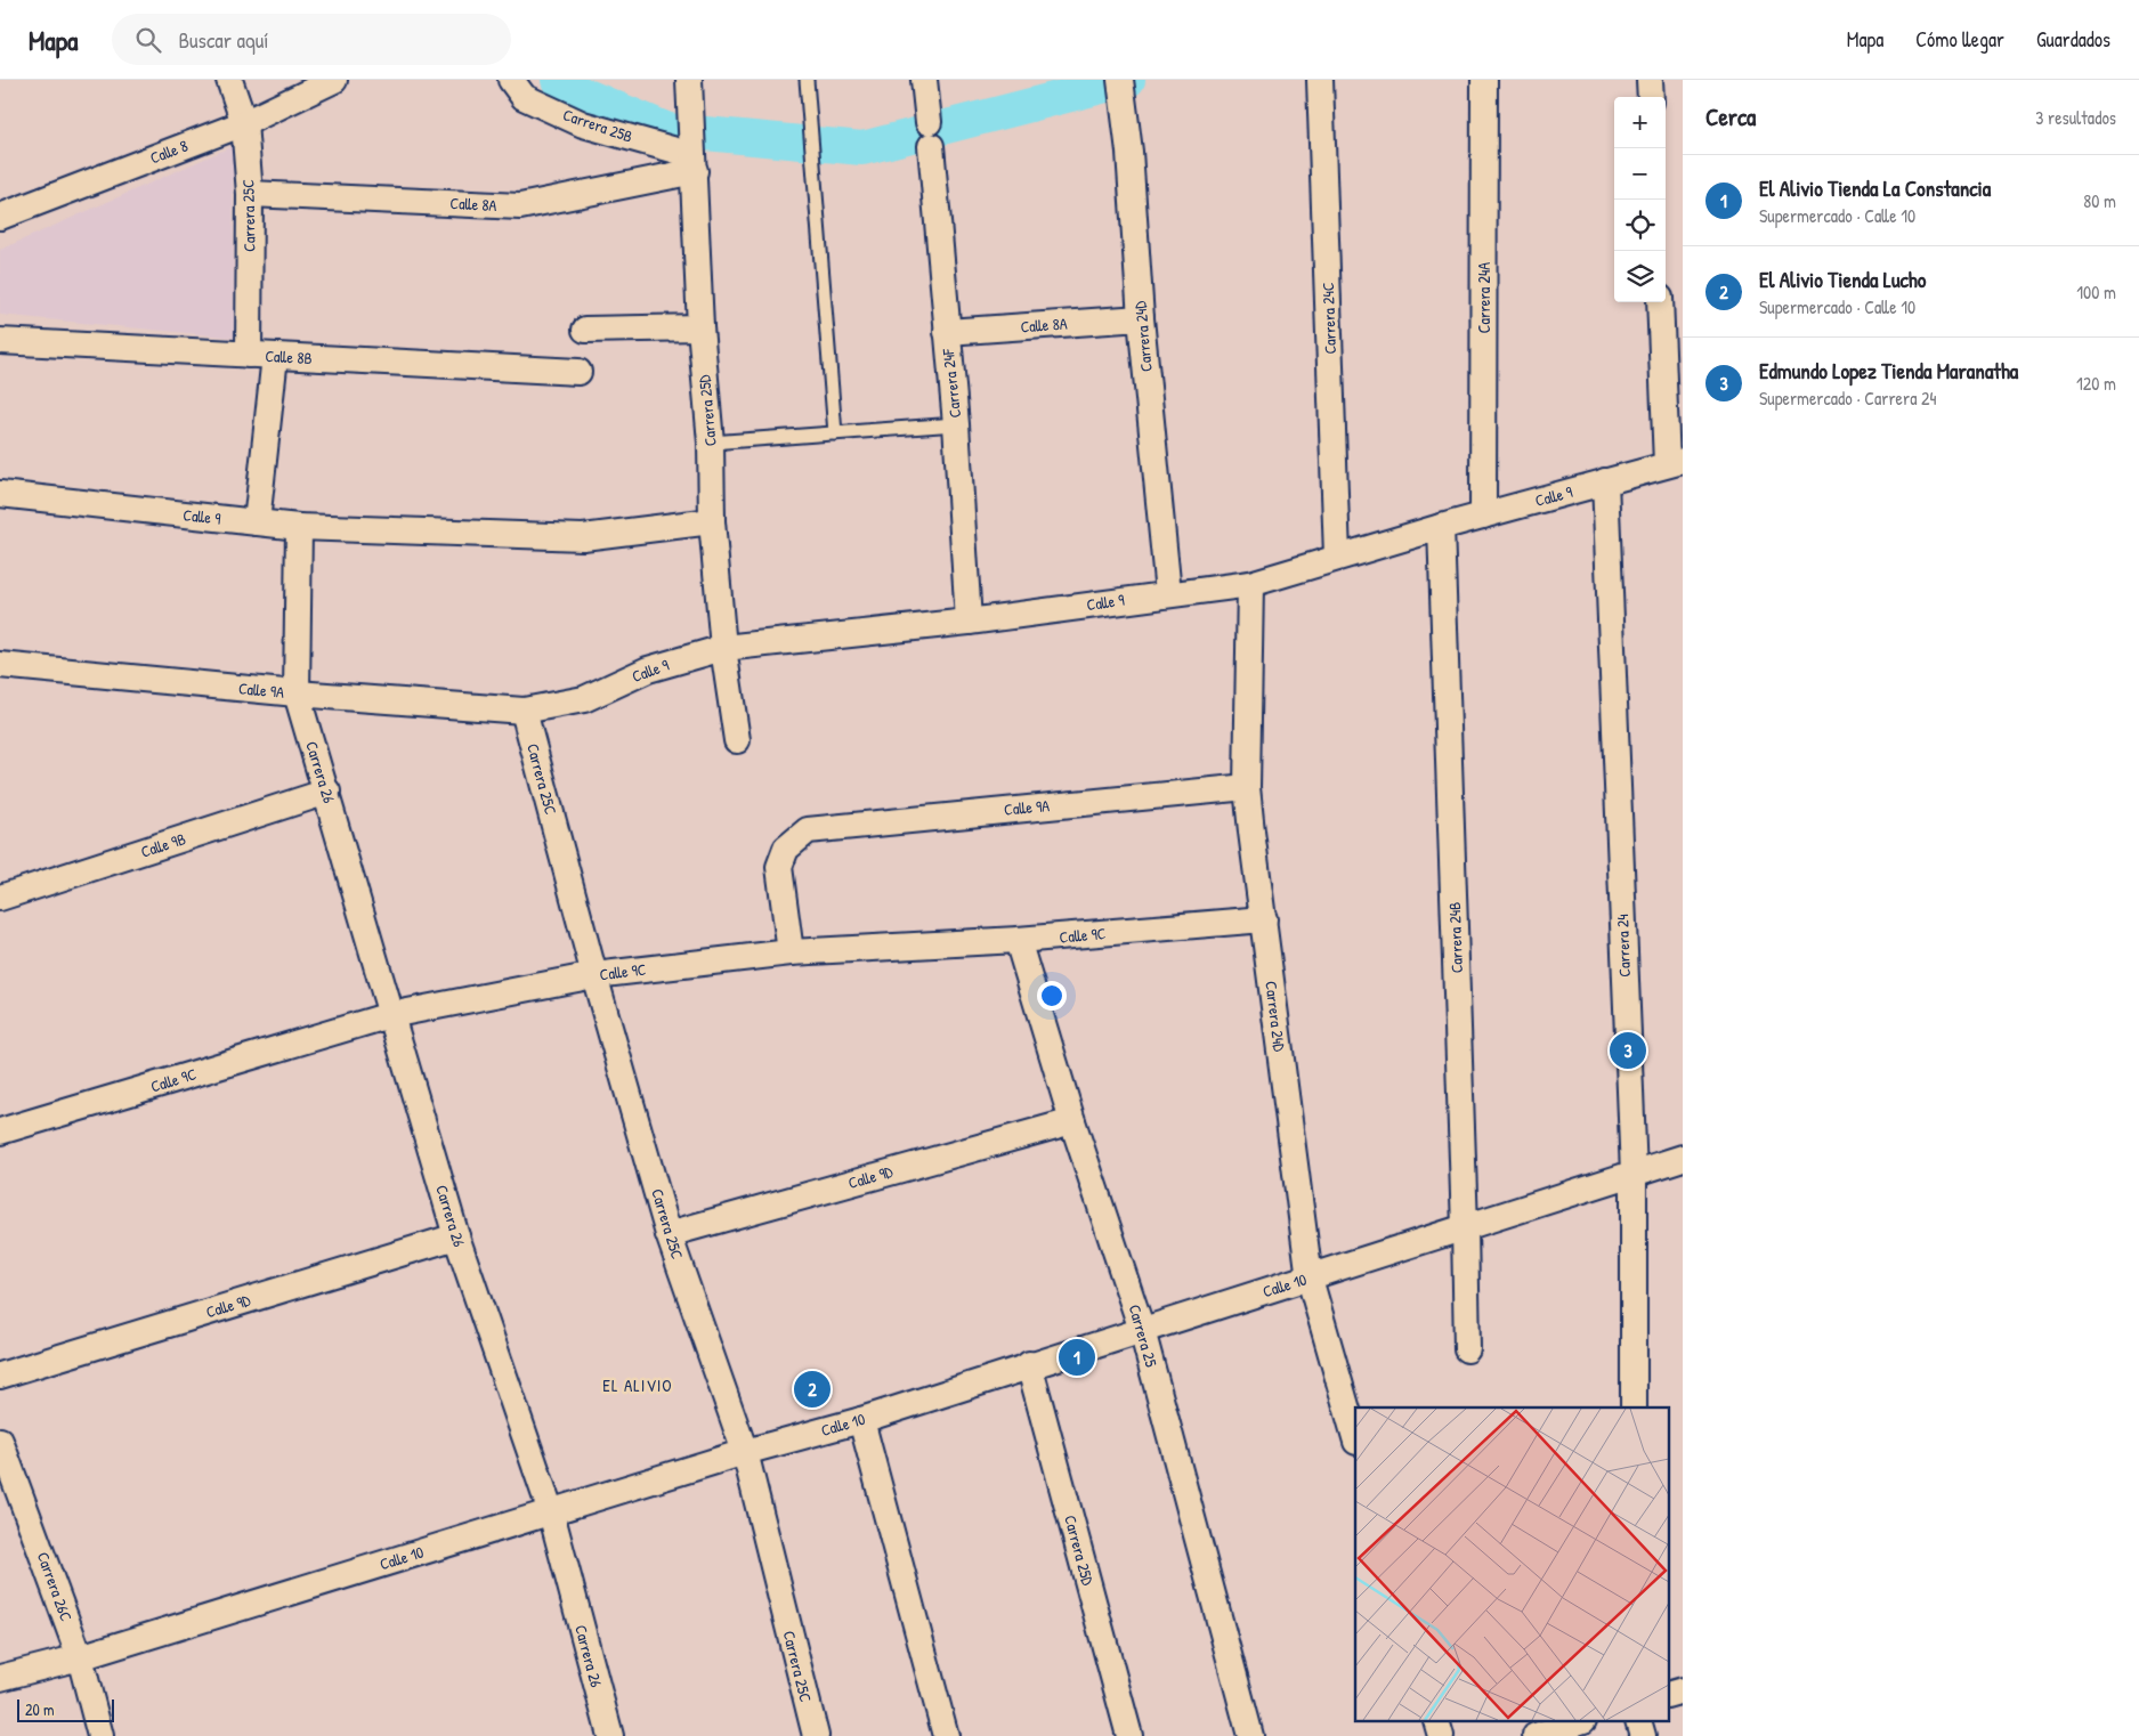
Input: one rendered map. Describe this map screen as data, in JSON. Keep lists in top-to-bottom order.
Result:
{
  "streets": {
    "street": [
      "Carrera 25B",
      "Calle 8",
      "Calle 8A",
      "Carrera 25C",
      "Carrera 24A",
      "Carrera 24C",
      "Carrera 24D",
      "Calle 8B",
      "Carrera 24F",
      "Carrera 25D",
      "Calle 9",
      "Calle 9A",
      "Carrera 26",
      "Calle 9B",
      "Calle 9C",
      "Carrera 24B",
      "Carrera 24",
      "Calle 9D",
      "Calle 10",
      "Carrera 25",
      "Carrera 26C"
    ]
  },
  "crossings": [
    ["Carrera 25B", "Calle 8A"],
    ["Carrera 25B", "Carrera 25D"],
    ["Calle 8", "Carrera 25C"],
    ["Calle 8A", "Carrera 25C"],
    ["Calle 8A", "Carrera 24D"],
    ["Calle 8A", "Carrera 24F"],
    ["Calle 8A", "Carrera 25D"],
    ["Carrera 25C", "Calle 8B"],
    ["Carrera 25C", "Calle 9"],
    ["Carrera 25C", "Calle 9A"],
    ["Carrera 25C", "Calle 9C"],
    ["Carrera 25C", "Calle 9D"],
    ["Carrera 25C", "Calle 10"],
    ["Carrera 24A", "Calle 9"],
    ["Carrera 24C", "Calle 9"],
    ["Carrera 24D", "Calle 9"],
    ["Carrera 24D", "Calle 9A"],
    ["Carrera 24D", "Calle 9C"],
    ["Carrera 24D", "Calle 10"],
    ["Carrera 24F", "Calle 9"],
    ["Carrera 25D", "Calle 9"],
    ["Carrera 25D", "Calle 10"],
    ["Calle 9", "Calle 9A"],
    ["Calle 9", "Carrera 24B"],
    ["Calle 9", "Carrera 24"],
    ["Calle 9A", "Carrera 26"],
    ["Calle 9A", "Calle 9C"],
    ["Carrera 26", "Calle 9B"],
    ["Carrera 26", "Calle 9C"],
    ["Carrera 26", "Calle 9D"],
    ["Carrera 26", "Calle 10"],
    ["Calle 9C", "Carrera 25"],
    ["Carrera 24B", "Calle 10"],
    ["Carrera 24", "Calle 10"],
    ["Calle 9D", "Carrera 25"],
    ["Calle 10", "Carrera 25"],
    ["Calle 10", "Carrera 26C"]
  ],
  "districts": ["EL ALIVIO"],
  "scale_bar": "20 m",
  "page": {
    "header": "Mapa",
    "search": "Buscar aquí",
    "nav": ["Mapa", "Cómo llegar", "Guardados"],
    "heading": ["Cerca", "3 resultados"],
    "map_buttons": ["+", "−"],
    "list": [
      {
        "mark": "1",
        "name": "El Alivio Tienda La Constancia",
        "note": "Supermercado · Calle 10",
        "value": "80 m"
      },
      {
        "mark": "2",
        "name": "El Alivio Tienda Lucho",
        "note": "Supermercado · Calle 10",
        "value": "100 m"
      },
      {
        "mark": "3",
        "name": "Edmundo Lopez Tienda Maranatha",
        "note": "Supermercado · Carrera 24",
        "value": "120 m"
      }
    ],
    "pins": ["3", "1", "2"],
    "scale": "20 m"
  }
}
